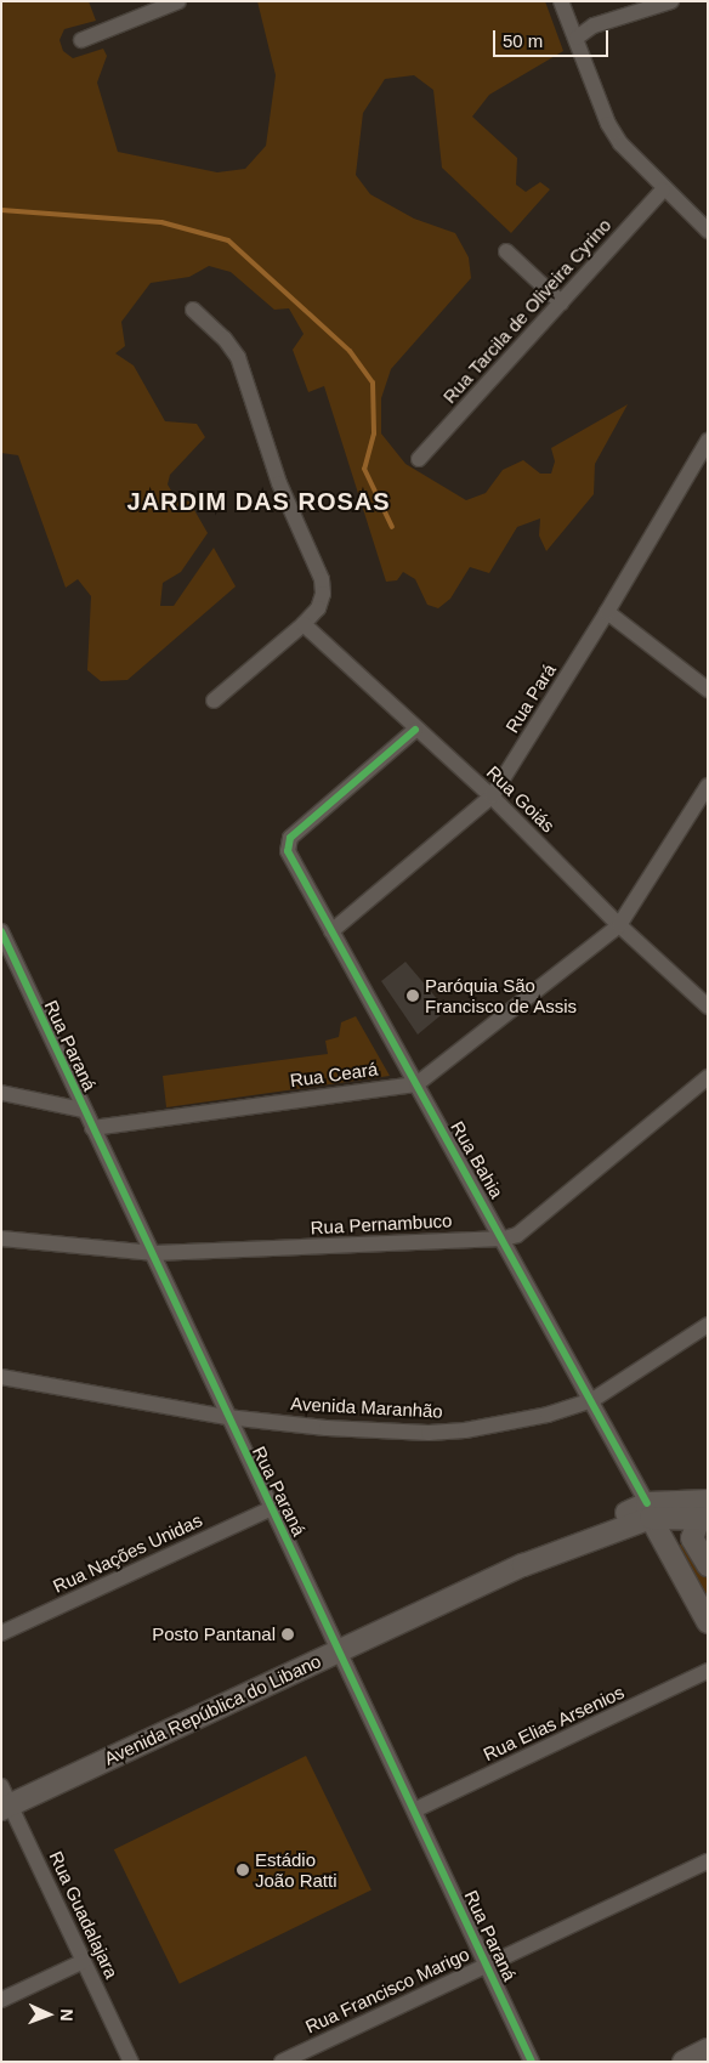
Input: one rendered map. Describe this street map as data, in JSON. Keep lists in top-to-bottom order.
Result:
{
  "streets": {
    "main road": ["Rua Bahia", "Avenida República do Libano"],
    "street": [
      "Rua Tarcila de Oliveira Cyrino",
      "Rua Pará",
      "Rua Goiás",
      "Rua Paraná",
      "Rua Ceará",
      "Rua Pernambuco",
      "Avenida Maranhão",
      "Rua Nações Unidas",
      "Rua Elias Arsenios",
      "Rua Guadalajara",
      "Rua Francisco Marigo"
    ]
  },
  "crossings": [
    ["Rua Pará", "Rua Goiás"],
    ["Rua Pará", "Rua Bahia"],
    ["Rua Goiás", "Rua Bahia"],
    ["Rua Paraná", "Rua Ceará"],
    ["Rua Paraná", "Rua Pernambuco"],
    ["Rua Paraná", "Avenida Maranhão"],
    ["Rua Paraná", "Rua Nações Unidas"],
    ["Rua Paraná", "Avenida República do Libano"],
    ["Rua Paraná", "Rua Elias Arsenios"],
    ["Rua Paraná", "Rua Francisco Marigo"],
    ["Rua Ceará", "Rua Bahia"],
    ["Rua Bahia", "Rua Pernambuco"],
    ["Rua Bahia", "Avenida Maranhão"],
    ["Rua Bahia", "Avenida República do Libano"],
    ["Avenida República do Libano", "Rua Guadalajara"]
  ],
  "districts": ["JARDIM DAS ROSAS"],
  "places": ["Paróquia São Francisco de Assis", "Posto Pantanal", "Estádio João Ratti"],
  "scale_bar": "50 m",
  "north": "right"
}
